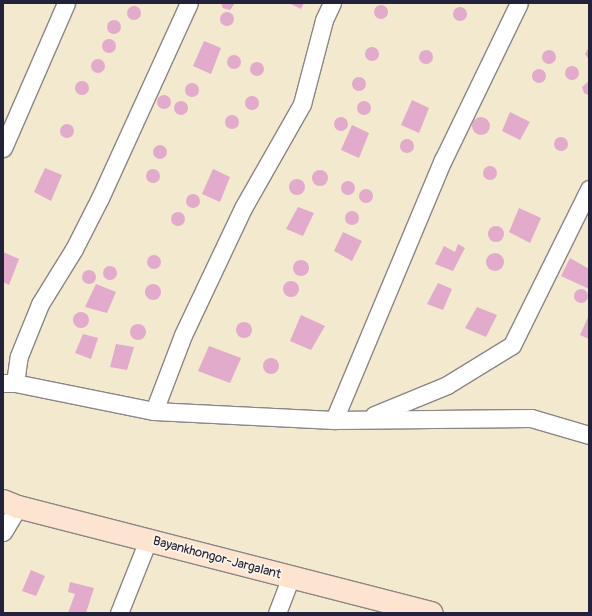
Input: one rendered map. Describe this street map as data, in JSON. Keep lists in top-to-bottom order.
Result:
{
  "streets": {
    "street": ["Bayankhongor-Jargalant"]
  }
}
